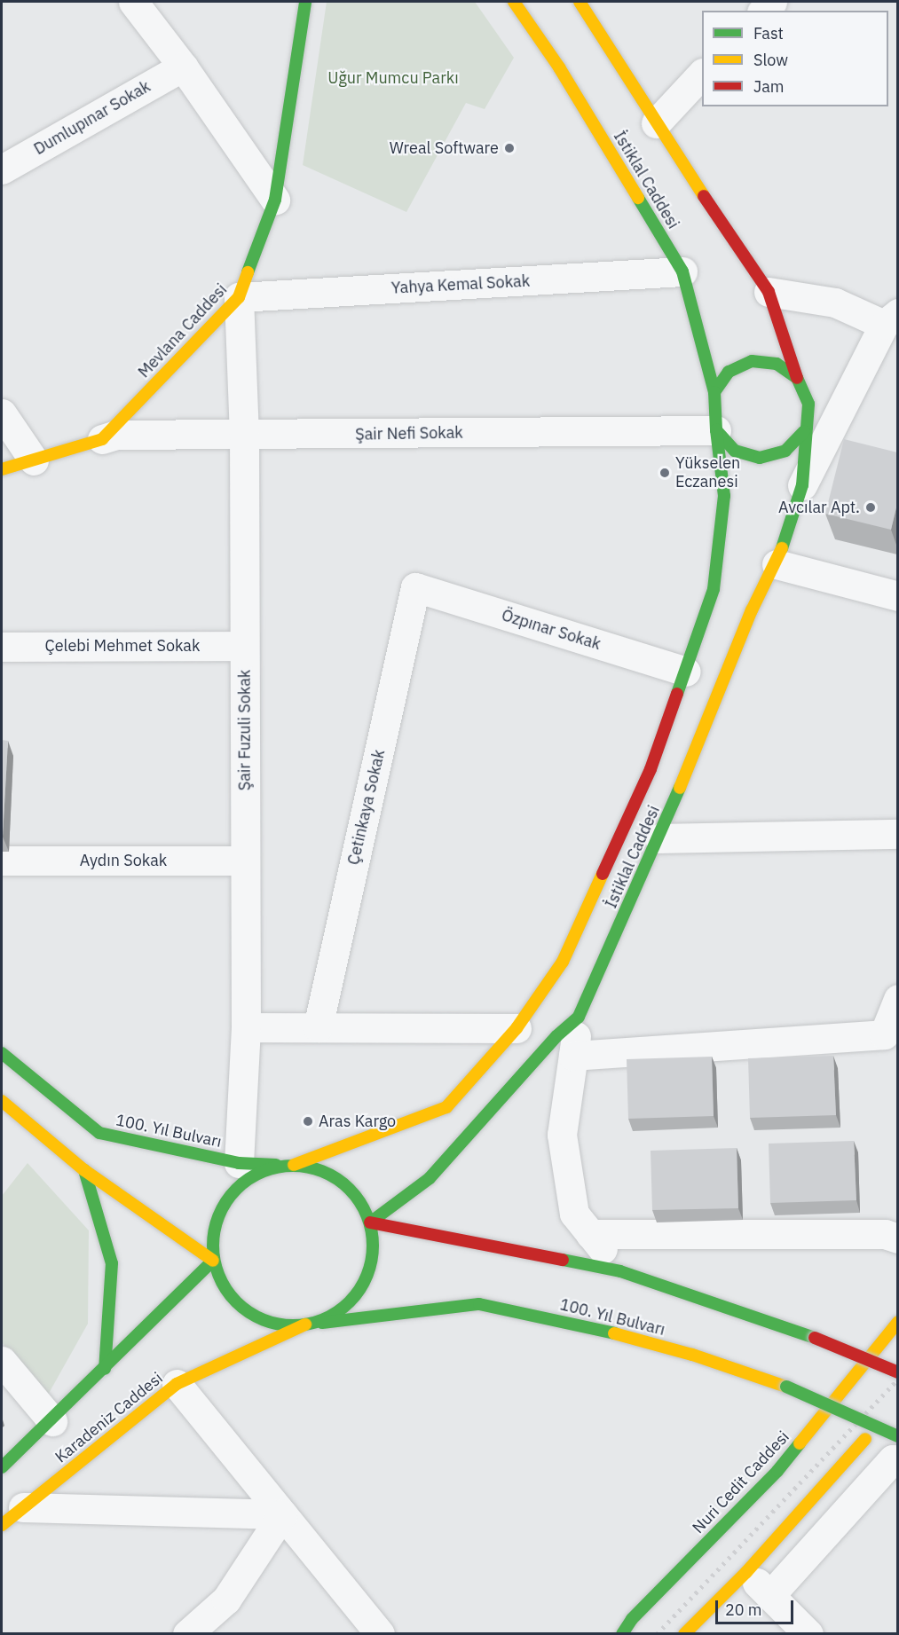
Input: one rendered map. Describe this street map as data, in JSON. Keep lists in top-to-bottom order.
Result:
{
  "streets": {
    "main road": [
      "İstiklal Caddesi",
      "Mevlana Caddesi",
      "100. Yıl Bulvarı",
      "Karadeniz Caddesi",
      "Nuri Cedit Caddesi"
    ],
    "street": [
      "Dumlupınar Sokak",
      "Yahya Kemal Sokak",
      "Şair Nefi Sokak",
      "Özpınar Sokak",
      "Çelebi Mehmet Sokak",
      "Şair Fuzuli Sokak",
      "Çetinkaya Sokak",
      "Aydın Sokak"
    ]
  },
  "crossings": [
    ["İstiklal Caddesi", "Yahya Kemal Sokak"],
    ["İstiklal Caddesi", "Şair Nefi Sokak"],
    ["İstiklal Caddesi", "Özpınar Sokak"],
    ["İstiklal Caddesi", "100. Yıl Bulvarı"],
    ["İstiklal Caddesi", "Karadeniz Caddesi"],
    ["Yahya Kemal Sokak", "Mevlana Caddesi"],
    ["Yahya Kemal Sokak", "Şair Fuzuli Sokak"],
    ["Mevlana Caddesi", "Şair Nefi Sokak"],
    ["Mevlana Caddesi", "Şair Fuzuli Sokak"],
    ["Şair Nefi Sokak", "Şair Fuzuli Sokak"],
    ["Özpınar Sokak", "Çetinkaya Sokak"],
    ["Çelebi Mehmet Sokak", "Şair Fuzuli Sokak"],
    ["Şair Fuzuli Sokak", "Aydın Sokak"],
    ["Şair Fuzuli Sokak", "100. Yıl Bulvarı"],
    ["100. Yıl Bulvarı", "Karadeniz Caddesi"]
  ],
  "parks": ["Uğur Mumcu Parkı"],
  "places": [
    "Wreal Software",
    "Yükselen Eczanesi",
    "Avcılar Apt.",
    "Aras Kargo"
  ],
  "legend": ["Fast", "Slow", "Jam"],
  "scale_bar": "20 m"
}
